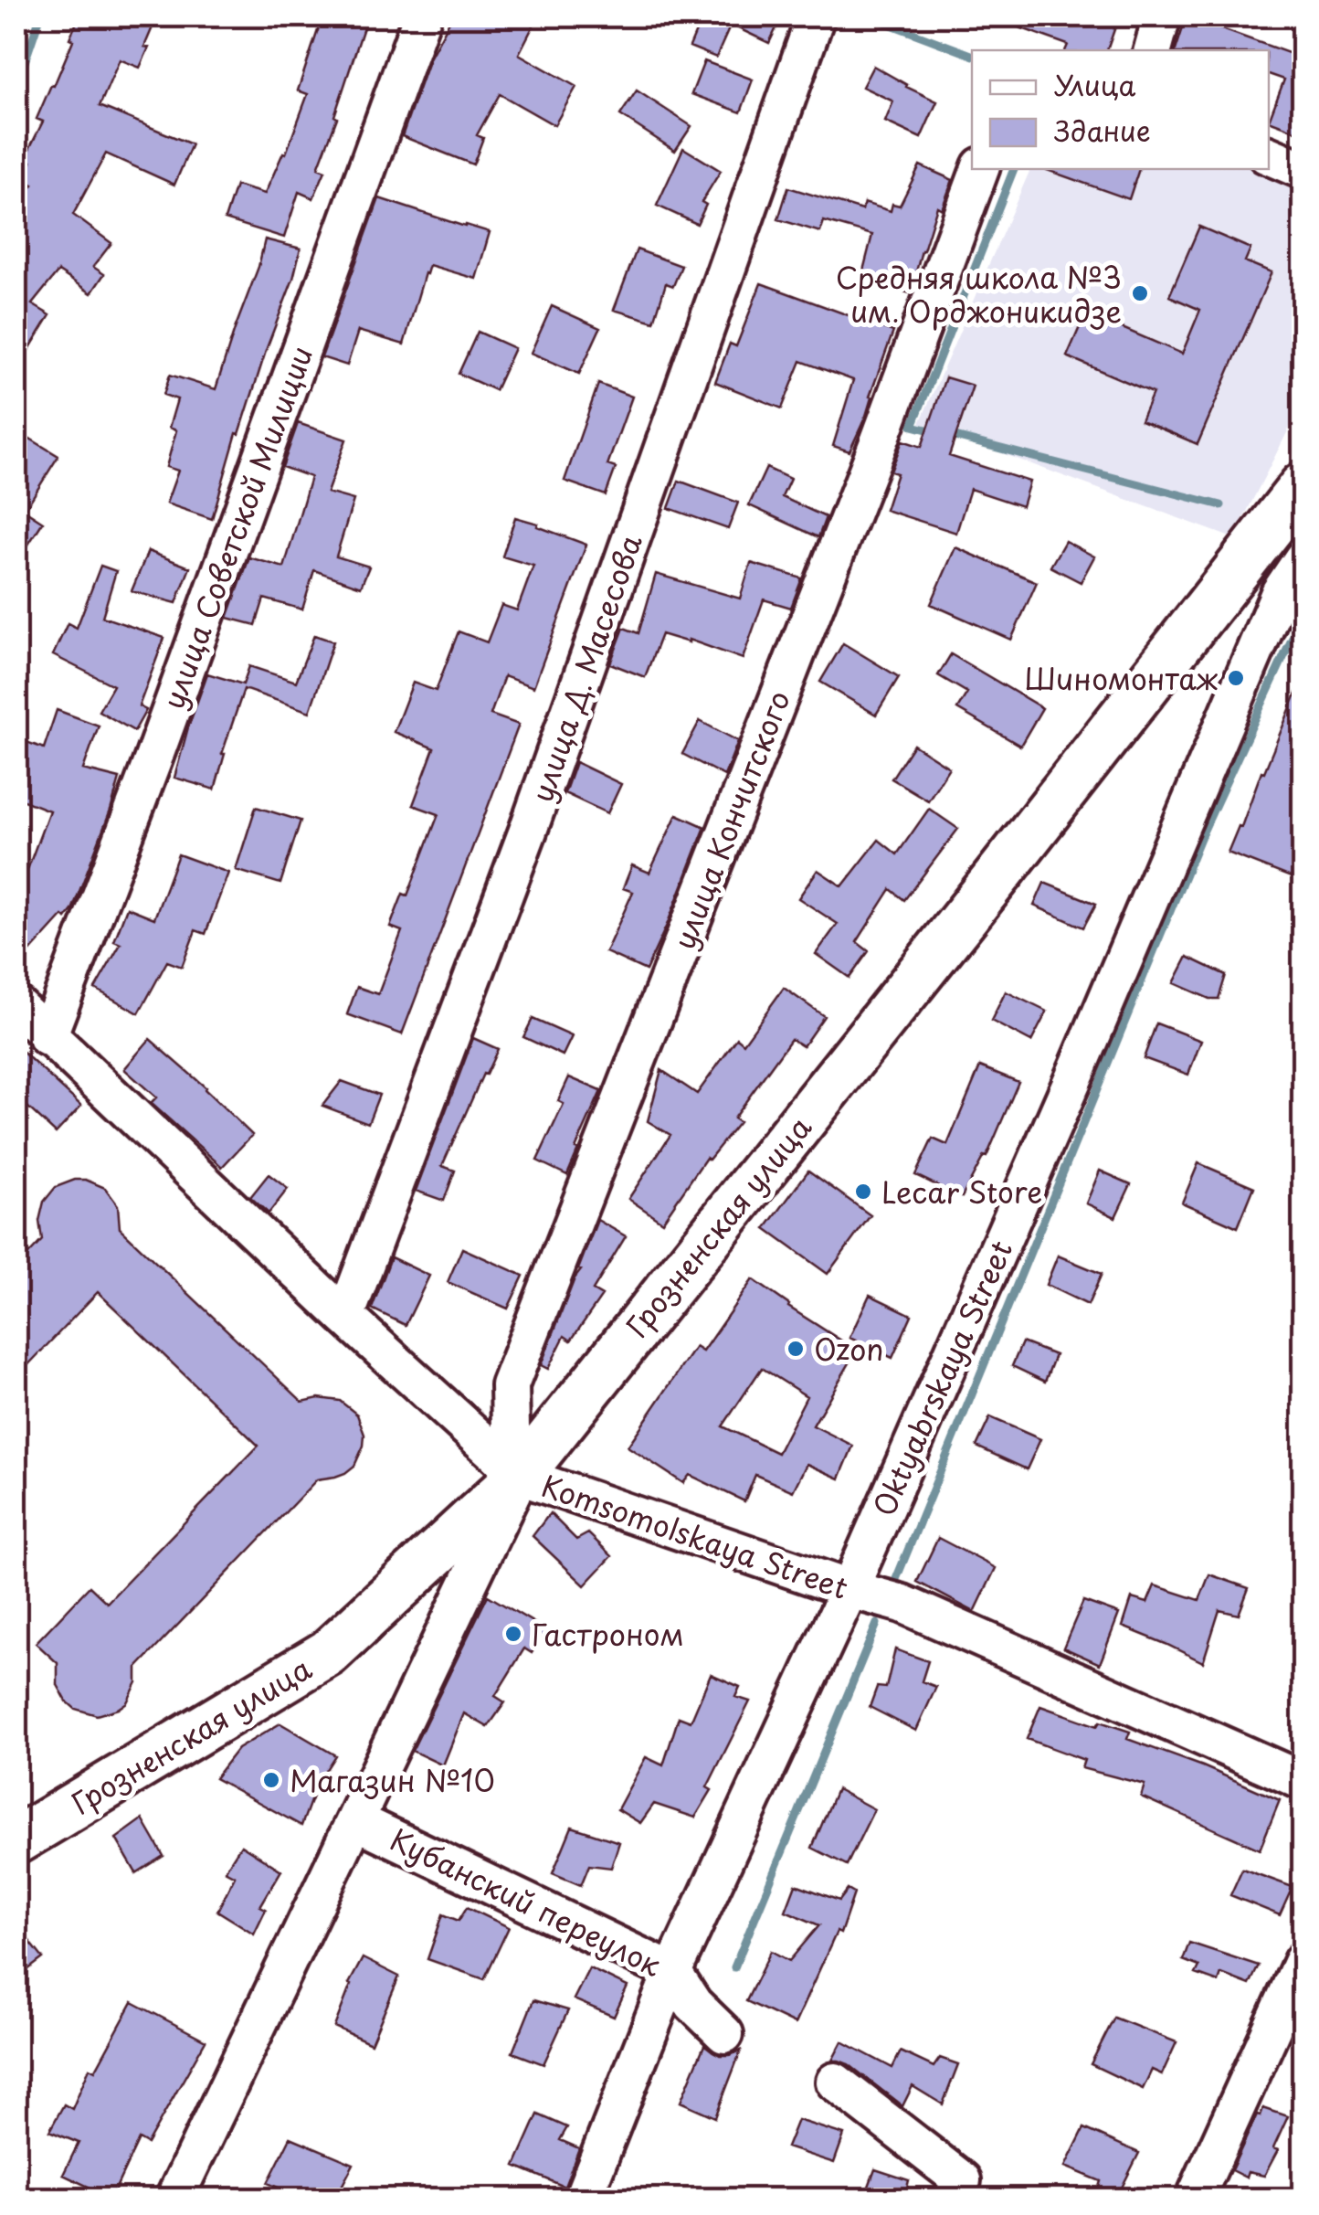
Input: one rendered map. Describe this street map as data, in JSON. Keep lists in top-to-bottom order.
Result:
{
  "streets": {
    "main road": ["Грозненская улица"],
    "street": [
      "улица Советской Милиции",
      "улица Д. Масесова",
      "улица Кончитского",
      "Oktyabrskaya Street",
      "Komsomolskaya Street",
      "Кубанский переулок"
    ]
  },
  "crossings": [
    ["улица Советской Милиции", "Komsomolskaya Street"],
    ["улица Д. Масесова", "Komsomolskaya Street"],
    ["улица Кончитского", "Грозненская улица"],
    ["улица Кончитского", "Komsomolskaya Street"],
    ["Грозненская улица", "Komsomolskaya Street"],
    ["Oktyabrskaya Street", "Komsomolskaya Street"],
    ["Oktyabrskaya Street", "Кубанский переулок"]
  ],
  "places": [
    "Средняя школа №3 им. Орджоникидзе",
    "Шиномонтаж",
    "Lecar Store",
    "Ozon",
    "Гастроном",
    "Магазин №10"
  ],
  "legend": ["Улица", "Здание"]
}
